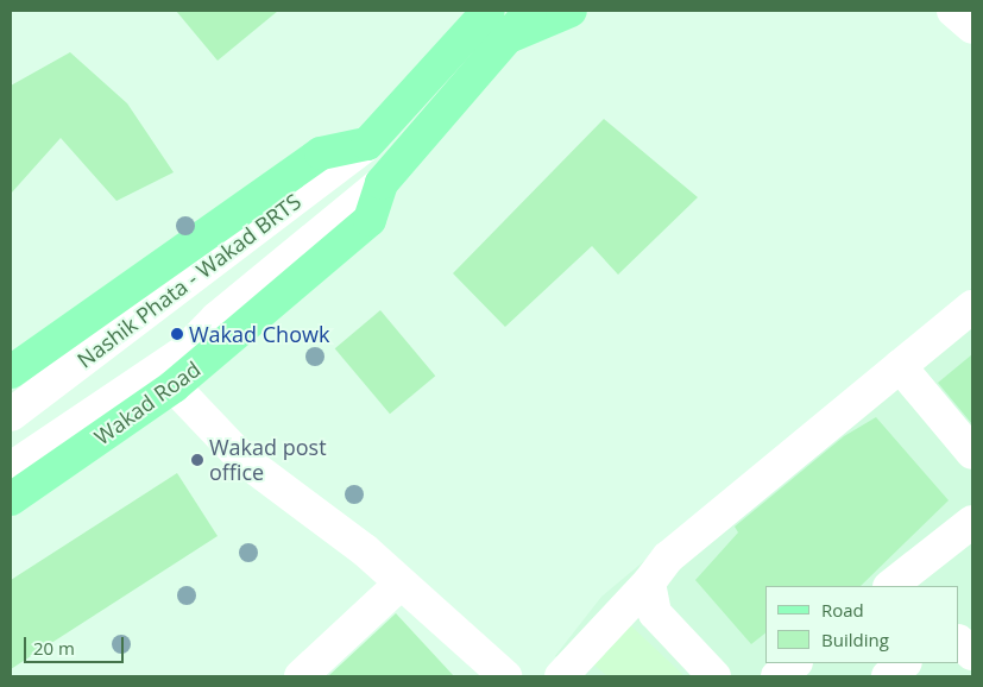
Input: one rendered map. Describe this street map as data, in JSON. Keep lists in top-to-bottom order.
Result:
{
  "streets": {
    "main road": ["Wakad Road"],
    "street": ["Nashik Phata - Wakad BRTS"]
  },
  "crossings": [
    ["Nashik Phata - Wakad BRTS", "Wakad Road"]
  ],
  "places": ["Wakad Chowk", "Wakad post office"],
  "legend": ["Road", "Building"],
  "scale_bar": "20 m"
}
